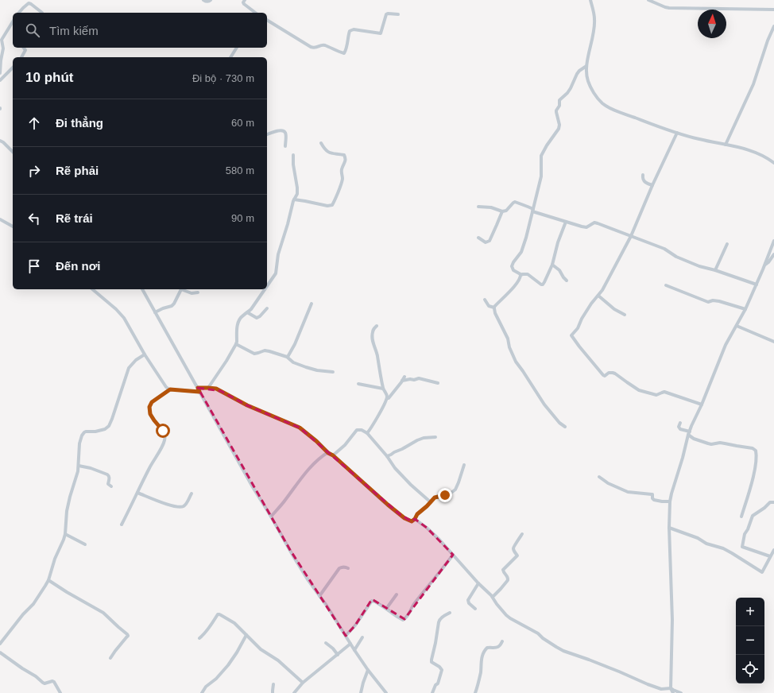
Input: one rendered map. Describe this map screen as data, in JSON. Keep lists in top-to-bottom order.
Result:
{
  "north": "top",
  "page": {
    "search": "Tìm kiếm",
    "heading": ["10 phút", "Đi bộ · 730 m"],
    "list": [
      ["Đi thẳng", "60 m"],
      ["Rẽ phải", "580 m"],
      ["Rẽ trái", "90 m"],
      "Đến nơi"
    ],
    "map_buttons": ["+", "−"]
  }
}
